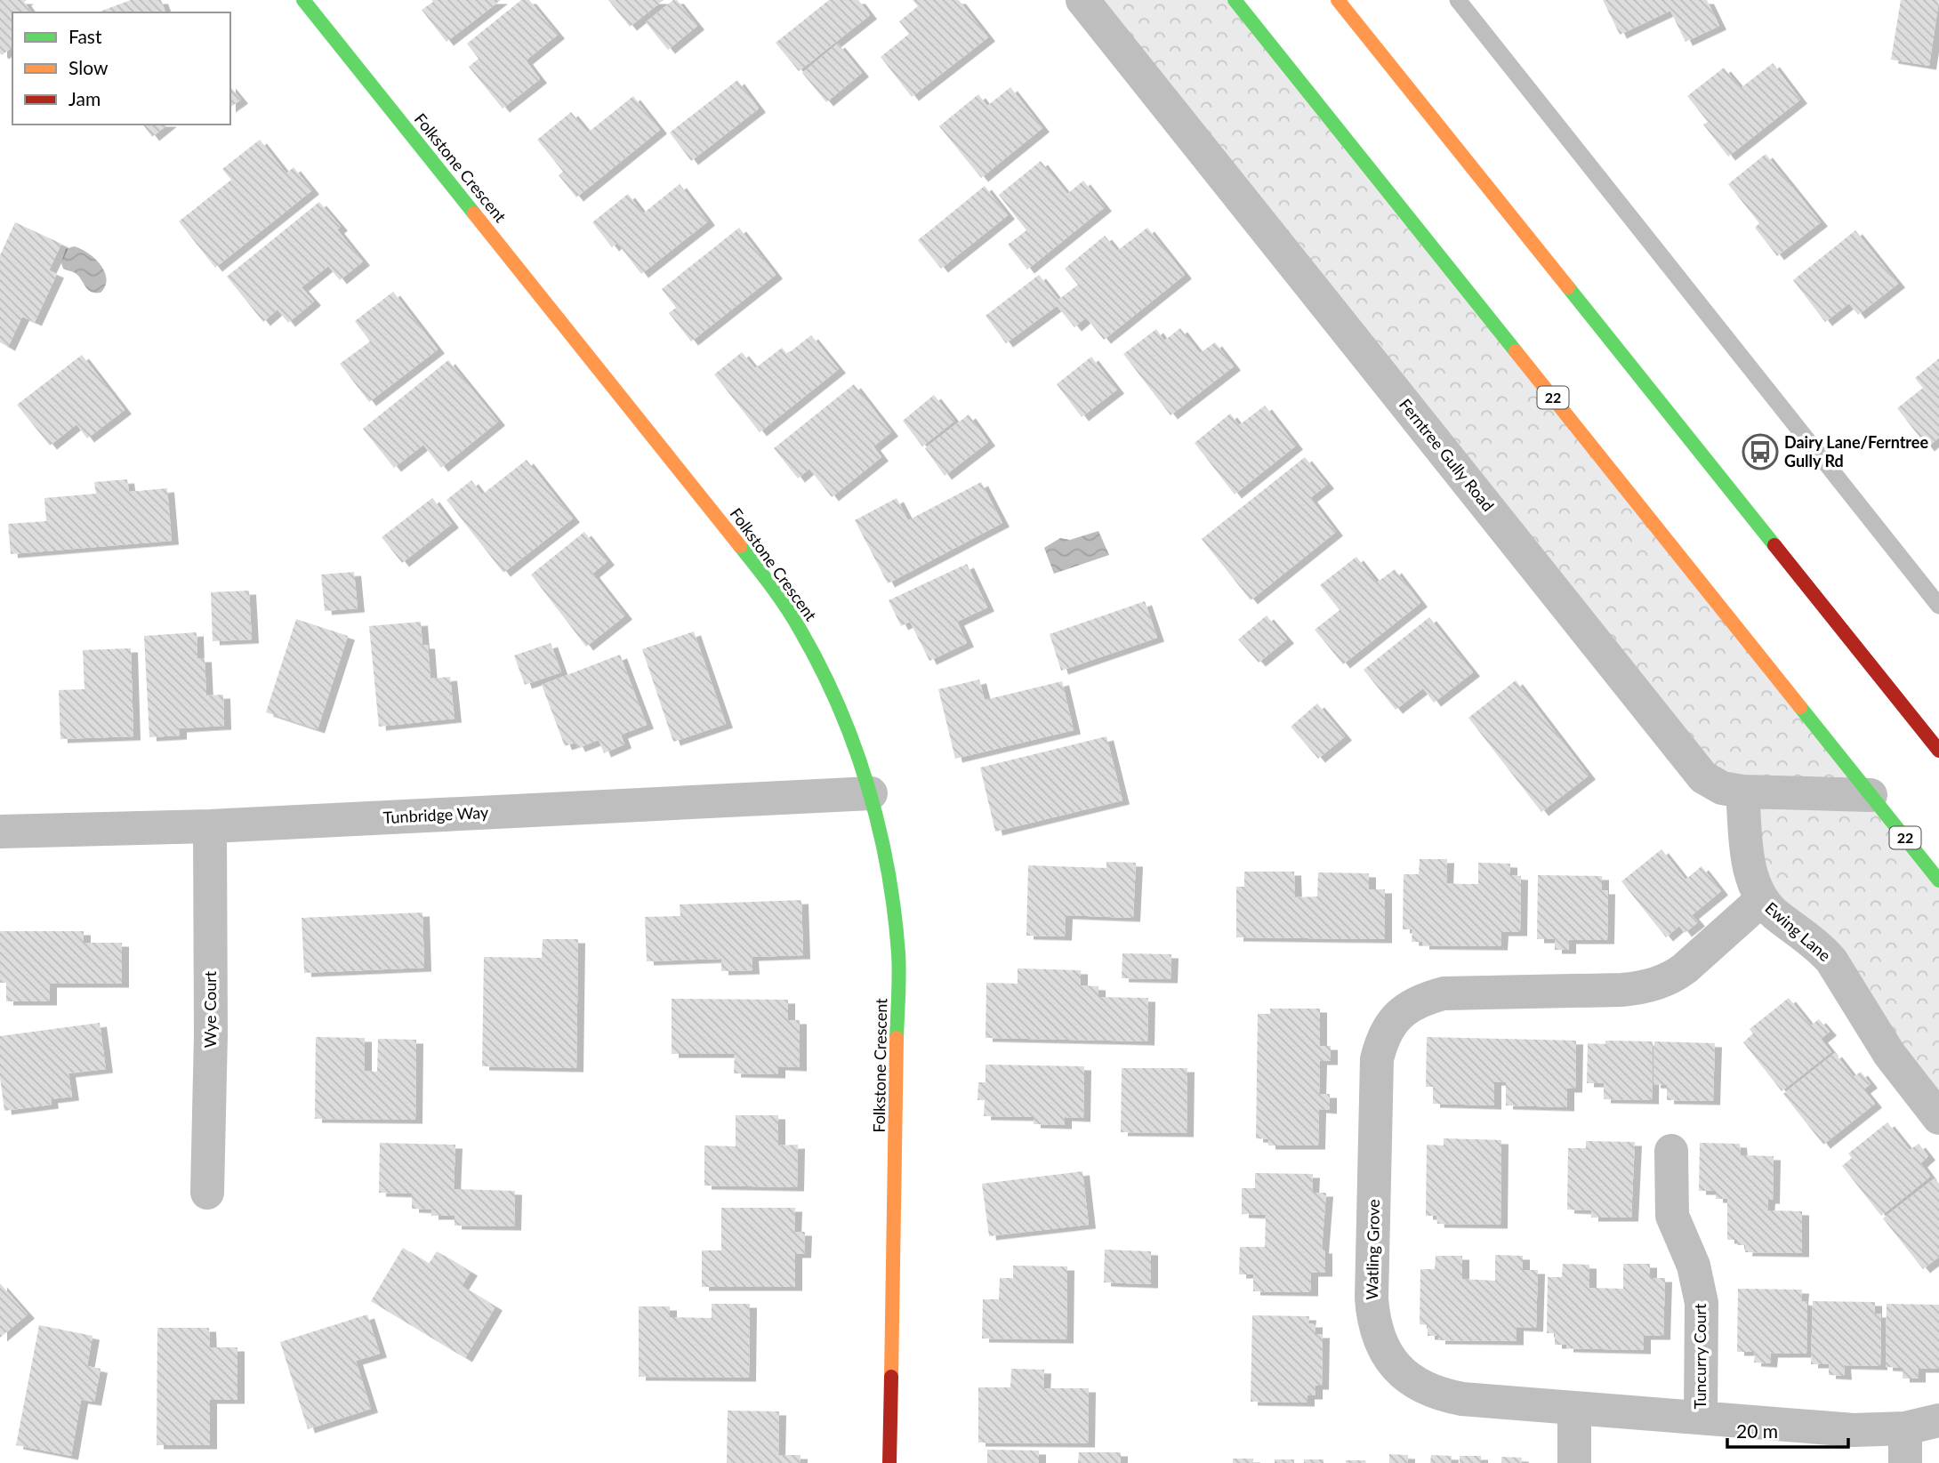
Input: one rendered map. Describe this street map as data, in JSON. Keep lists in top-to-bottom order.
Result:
{
  "streets": {
    "main road": ["Folkstone Crescent", "22"],
    "street": [
      "Ferntree Gully Road",
      "Tunbridge Way",
      "Ewing Lane",
      "Wye Court",
      "Watling Grove",
      "Tuncurry Court"
    ]
  },
  "crossings": [
    ["Folkstone Crescent", "Tunbridge Way"],
    ["22", "Ferntree Gully Road"],
    ["Ferntree Gully Road", "Ewing Lane"],
    ["Tunbridge Way", "Wye Court"],
    ["Ewing Lane", "Watling Grove"],
    ["Watling Grove", "Tuncurry Court"]
  ],
  "places": {
    "bus stop": ["Dairy Lane/Ferntree Gully Rd"]
  },
  "legend": ["Fast", "Slow", "Jam"],
  "scale_bar": "20 m"
}
